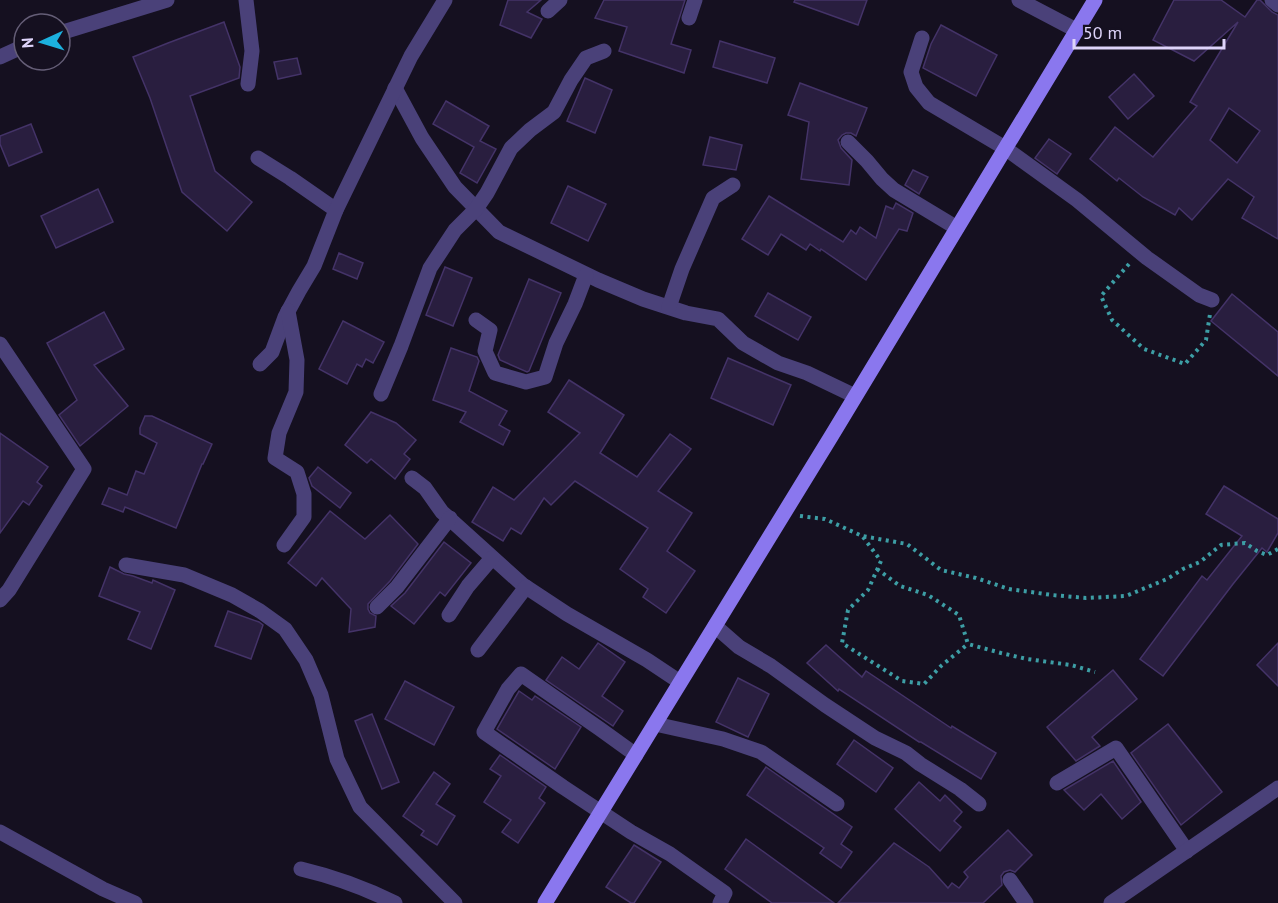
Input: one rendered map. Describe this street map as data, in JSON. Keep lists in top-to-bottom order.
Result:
{
  "scale_bar": "50 m",
  "north": "left"
}
